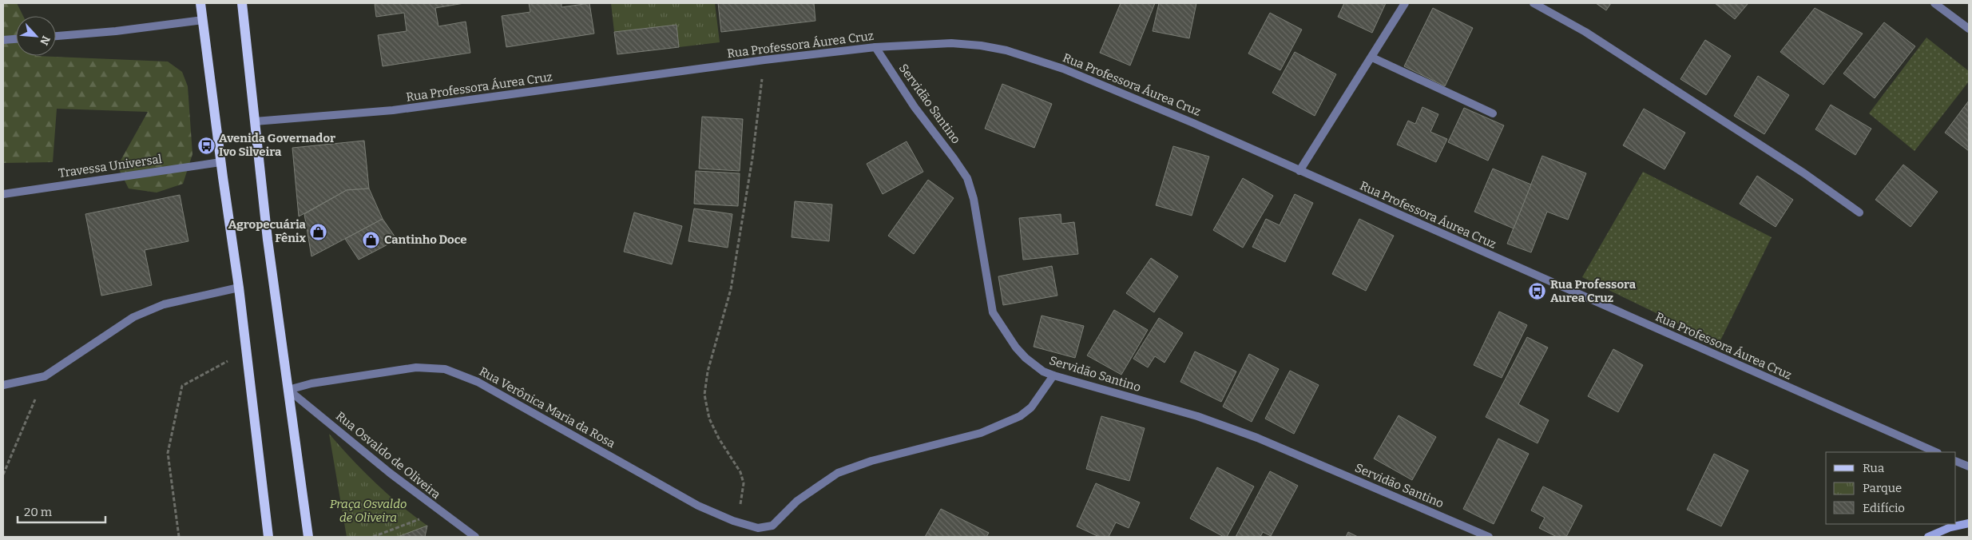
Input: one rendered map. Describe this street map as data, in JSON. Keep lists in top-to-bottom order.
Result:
{
  "streets": {
    "street": [
      "Rua Professora Áurea Cruz",
      "Servidão Santino",
      "Travessa Universal",
      "Rua Verônica Maria da Rosa",
      "Rua Osvaldo de Oliveira"
    ]
  },
  "crossings": [
    ["Rua Professora Áurea Cruz", "Servidão Santino"],
    ["Servidão Santino", "Rua Verônica Maria da Rosa"],
    ["Rua Verônica Maria da Rosa", "Rua Osvaldo de Oliveira"]
  ],
  "parks": ["Praça Osvaldo de Oliveira"],
  "places": {
    "bus stop": ["Avenida Governador Ivo Silveira", "Rua Professora Aurea Cruz"],
    "shop": ["Agropecuária Fênix", "Cantinho Doce"]
  },
  "legend": ["Rua", "Parque", "Edifício"],
  "scale_bar": "20 m",
  "north": "bottom right"
}
